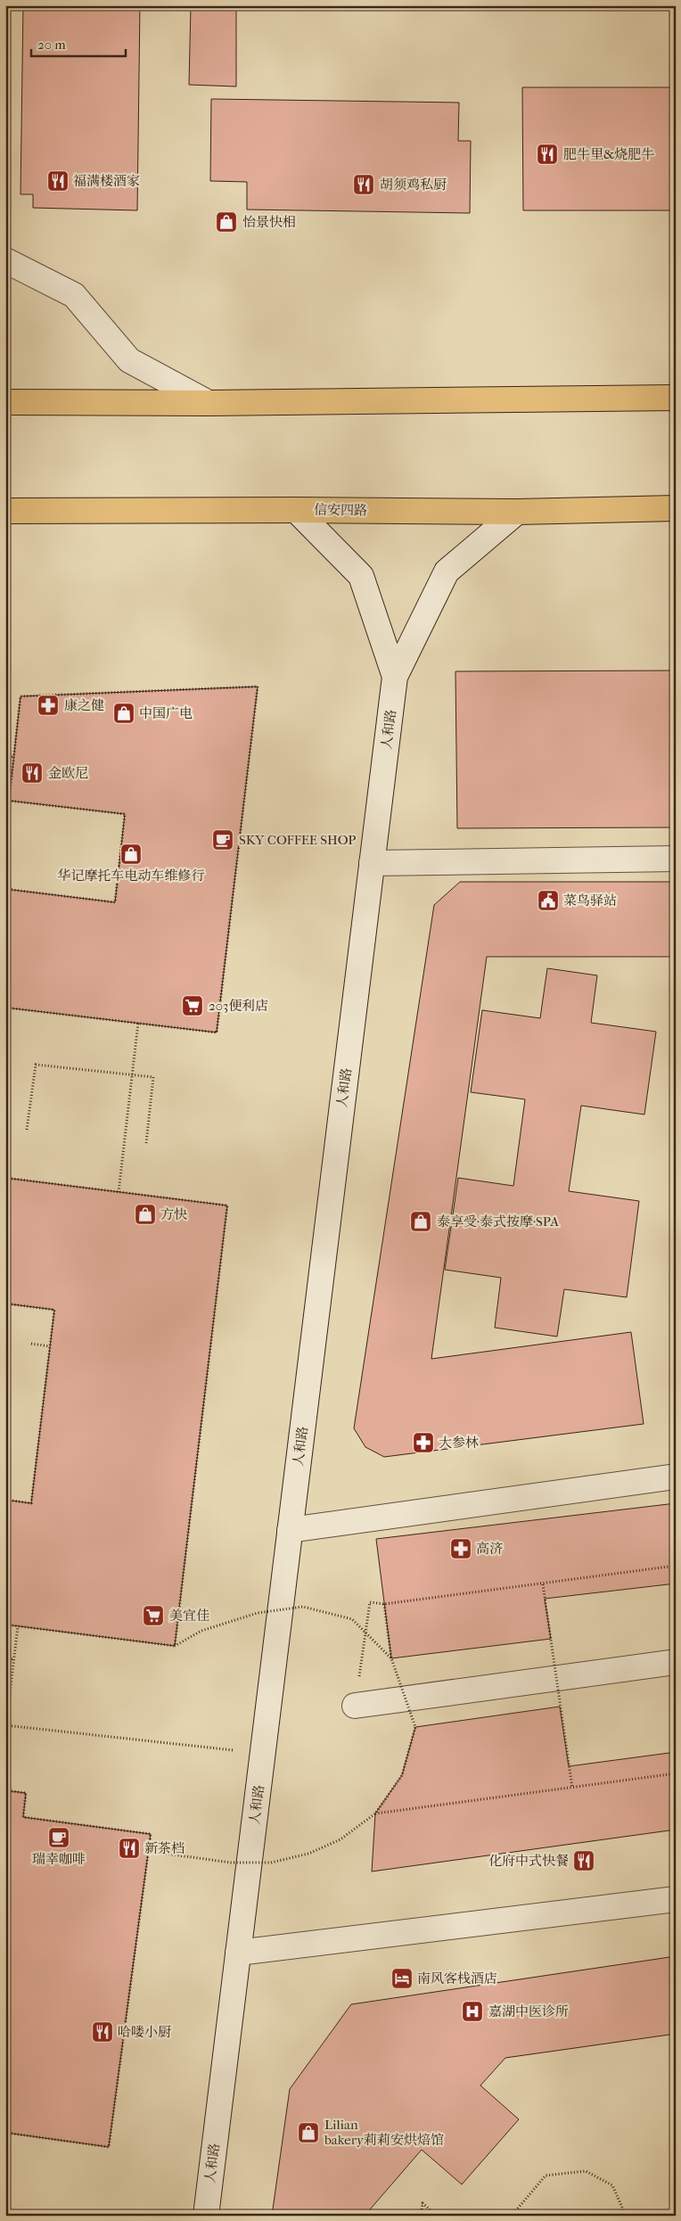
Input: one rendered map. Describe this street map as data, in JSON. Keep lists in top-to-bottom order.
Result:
{
  "streets": {
    "main road": ["信安四路"],
    "street": ["人和路"]
  },
  "places": {
    "restaurant": [
      "肥牛里&烧肥牛",
      "福满楼酒家",
      "胡须鸡私厨",
      "金欧尼",
      "新茶档",
      "化府中式快餐",
      "哈喽小厨"
    ],
    "shop": [
      "怡景快相",
      "中国广电",
      "华记摩托车电动车维修行",
      "方快",
      "泰享受·泰式按摩·SPA",
      "Lilian bakery莉莉安烘焙馆"
    ],
    "pharmacy": ["康之健", "大参林", "高济"],
    "cafe": ["SKY COFFEE SHOP", "瑞幸咖啡"],
    "public building": ["菜鸟驿站"],
    "supermarket": ["203便利店", "美宜佳"],
    "hotel": ["南风客栈酒店"],
    "hospital": ["嘉湖中医诊所"]
  },
  "scale_bar": "20 m"
}
